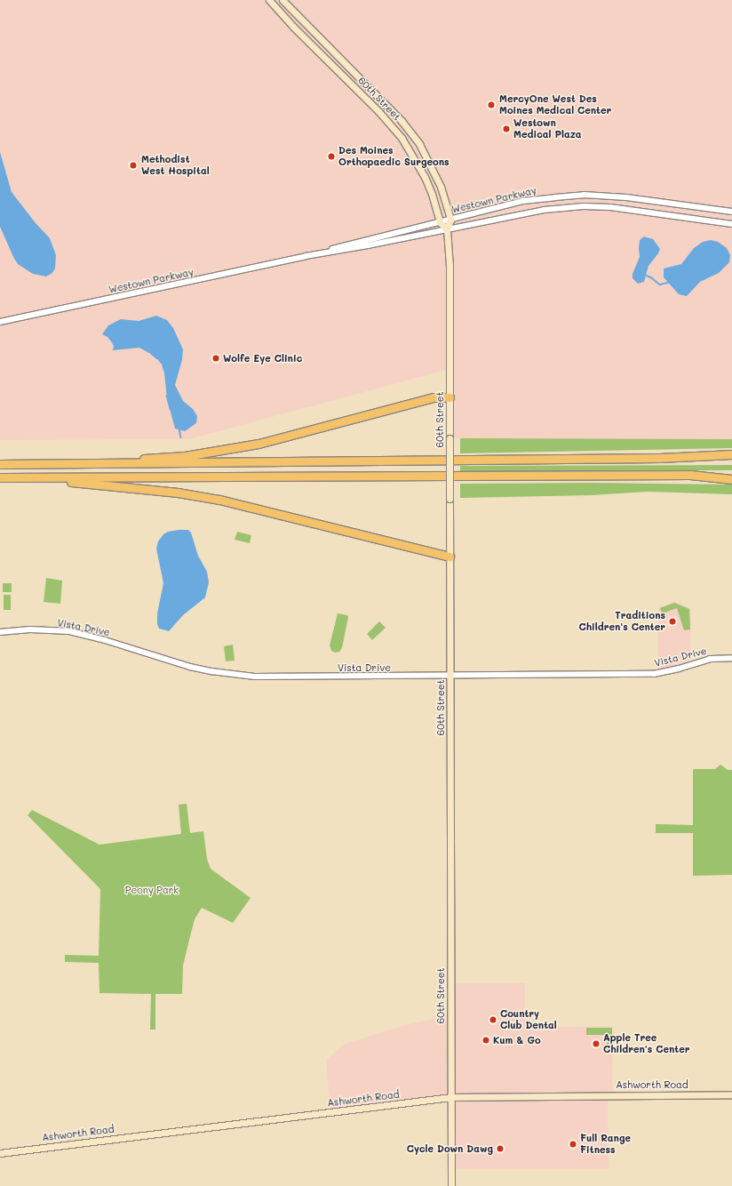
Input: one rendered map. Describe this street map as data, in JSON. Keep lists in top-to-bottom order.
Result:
{
  "streets": {
    "main road": ["60th Street", "Ashworth Road"],
    "street": ["Westown Parkway", "Vista Drive"]
  },
  "crossings": [
    ["60th Street", "Westown Parkway"],
    ["60th Street", "Vista Drive"],
    ["60th Street", "Ashworth Road"]
  ],
  "parks": ["Peony Park"],
  "places": [
    "MercyOne West Des Moines Medical Center",
    "Westown Medical Plaza",
    "Des Moines Orthopaedic Surgeons",
    "Methodist West Hospital",
    "Wolfe Eye Clinic",
    "Traditions Children's Center",
    "Country Club Dental",
    "Kum & Go",
    "Apple Tree Children's Center",
    "Full Range Fitness",
    "Cycle Down Dawg"
  ]
}
